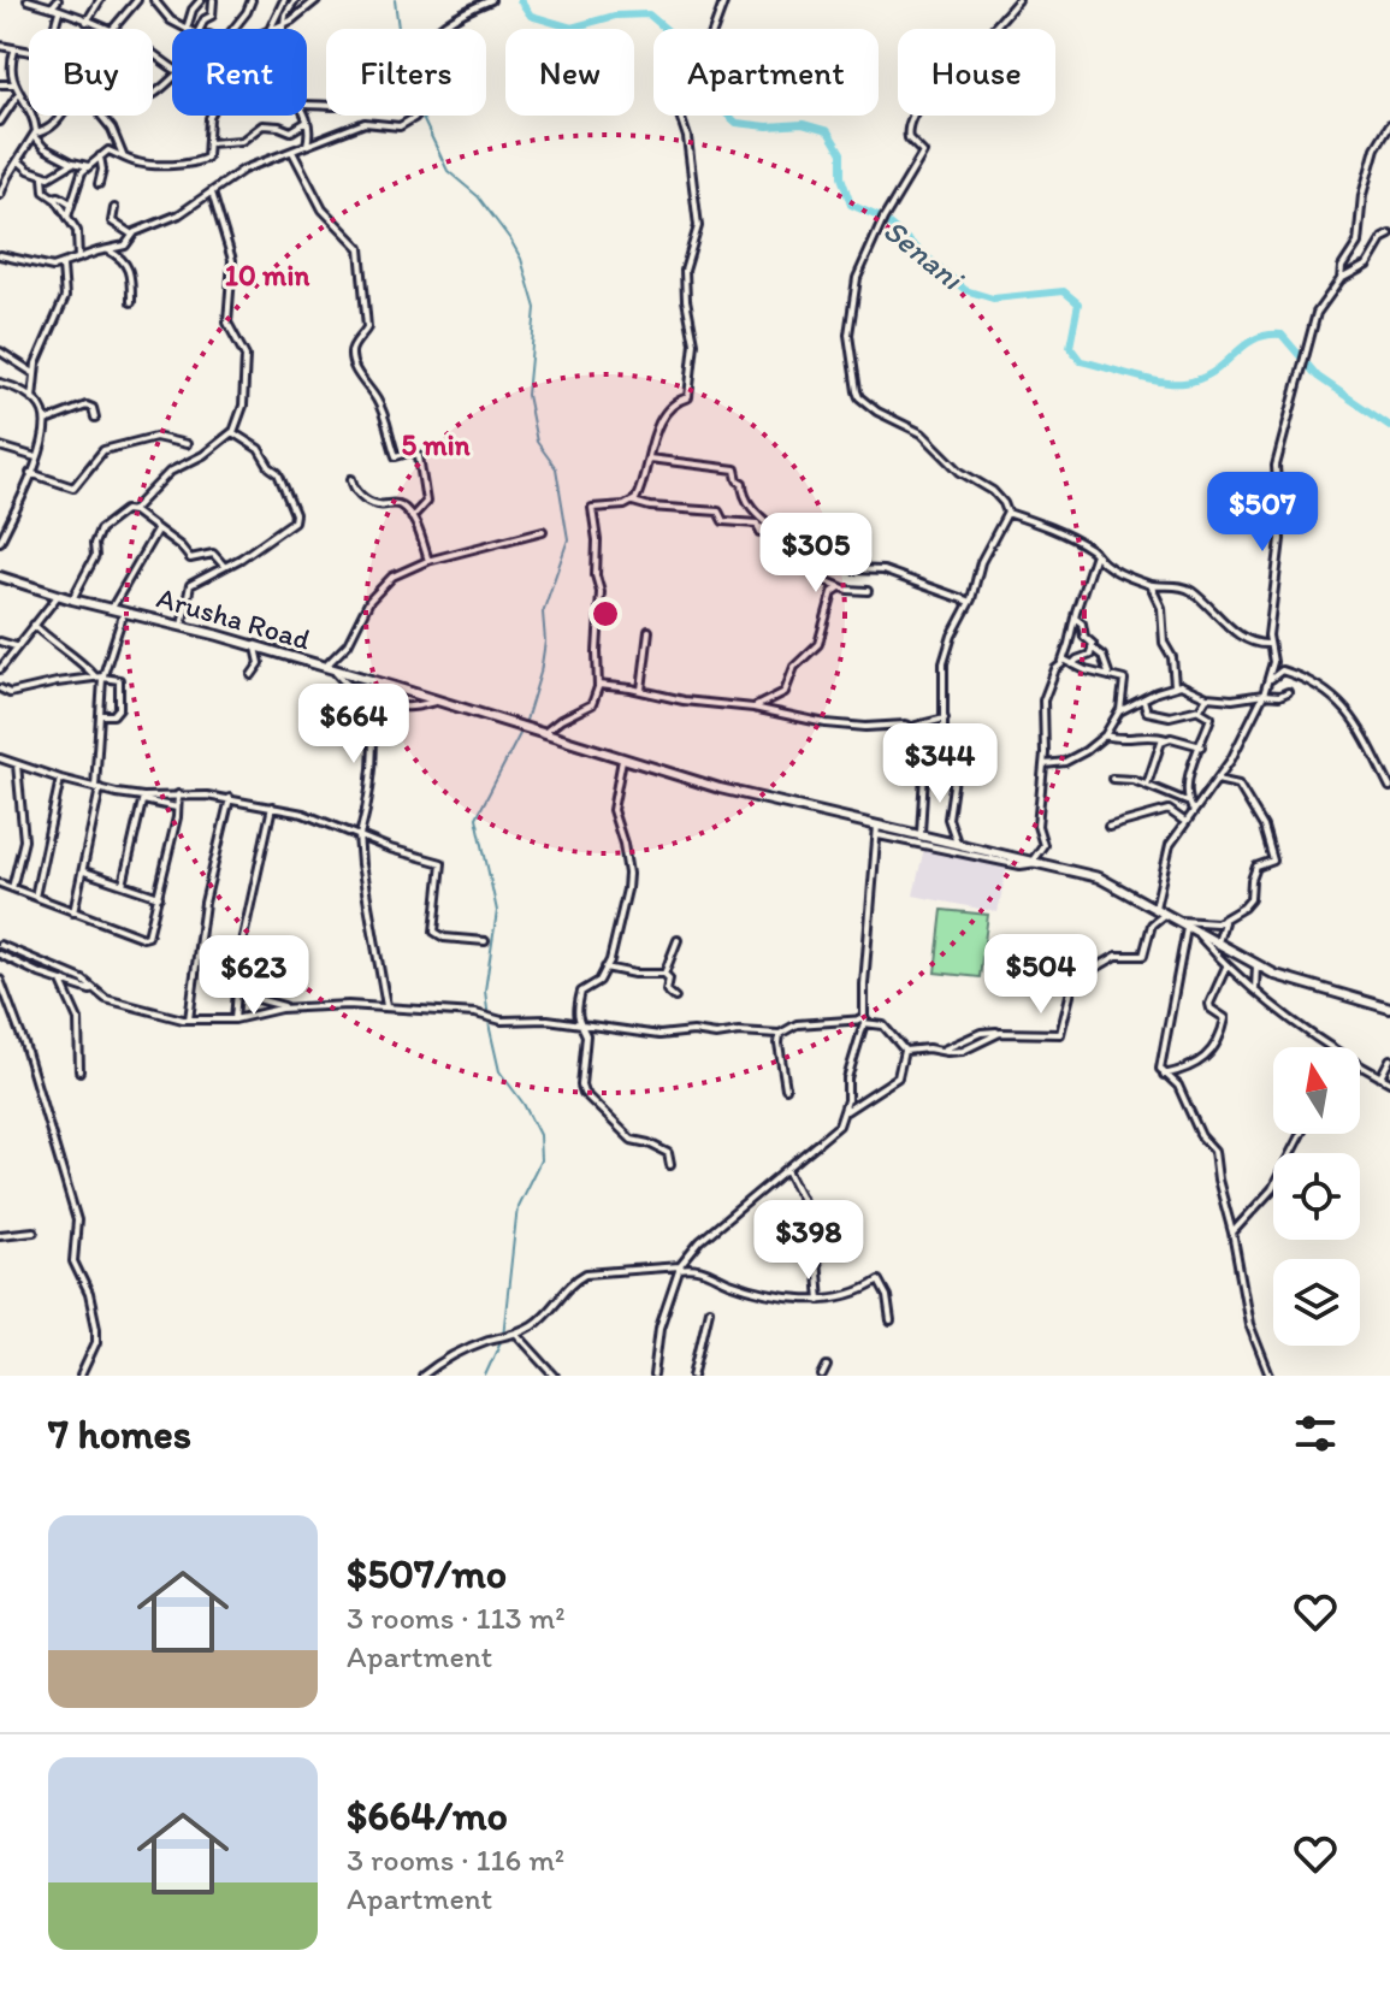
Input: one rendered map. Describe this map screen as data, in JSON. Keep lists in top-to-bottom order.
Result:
{
  "streets": {
    "main road": ["Arusha Road"]
  },
  "water": ["Senani"],
  "north": "top",
  "page": {
    "chip": [
      "Buy",
      "Rent",
      "Filters",
      "New",
      "Apartment",
      "House"
    ],
    "price": [
      "$507",
      "$305",
      "$664",
      "$344",
      "$504",
      "$623",
      "$398"
    ],
    "heading": "7 homes",
    "list": [
      {
        "name": "$507/mo",
        "note": "3 rooms · 113 m² · Apartment"
      },
      {
        "name": "$664/mo",
        "note": "3 rooms · 116 m² · Apartment"
      }
    ]
  },
  "rings": ["10 min", "5 min"]
}
